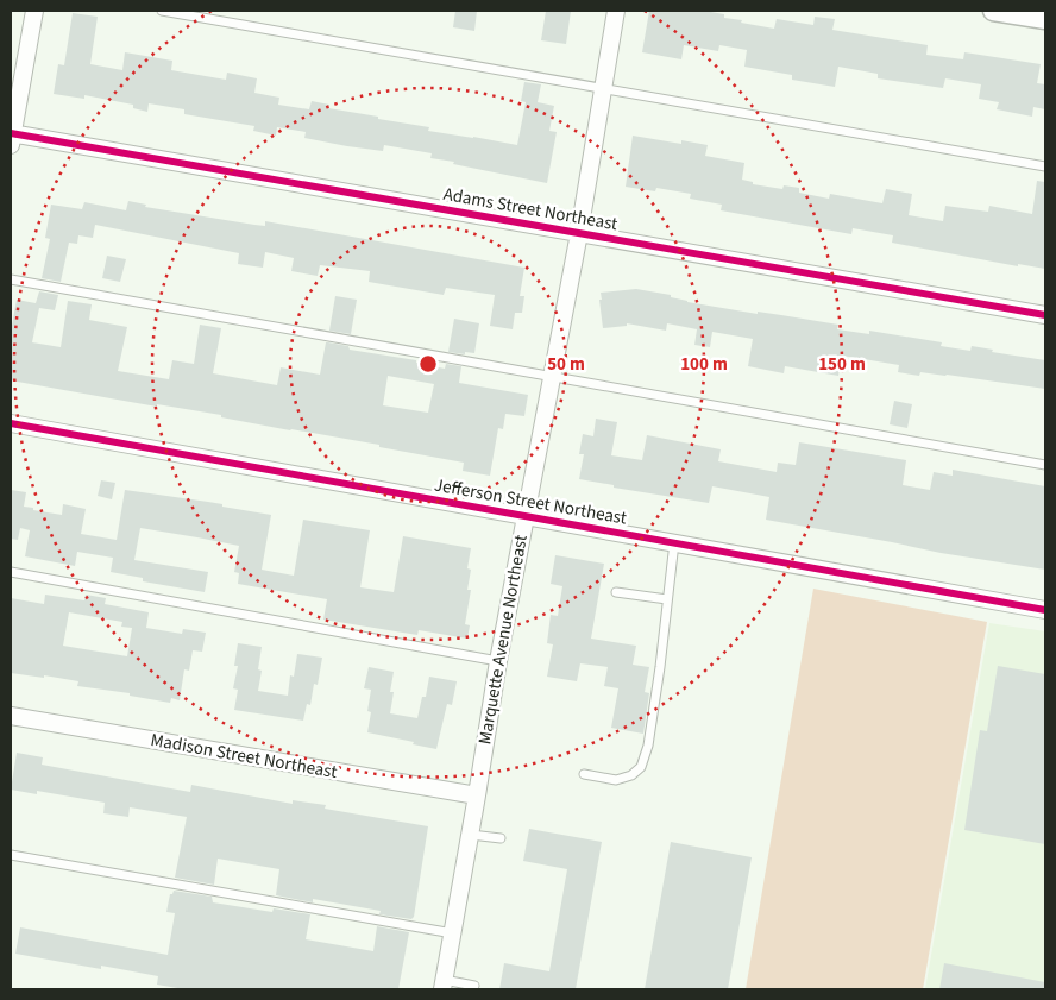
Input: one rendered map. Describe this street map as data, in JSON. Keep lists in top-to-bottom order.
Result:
{
  "streets": {
    "street": [
      "Adams Street Northeast",
      "Jefferson Street Northeast",
      "Marquette Avenue Northeast",
      "Madison Street Northeast"
    ]
  },
  "crossings": [
    ["Adams Street Northeast", "Marquette Avenue Northeast"],
    ["Jefferson Street Northeast", "Marquette Avenue Northeast"],
    ["Marquette Avenue Northeast", "Madison Street Northeast"]
  ],
  "rings": ["50 m", "100 m", "150 m"]
}
